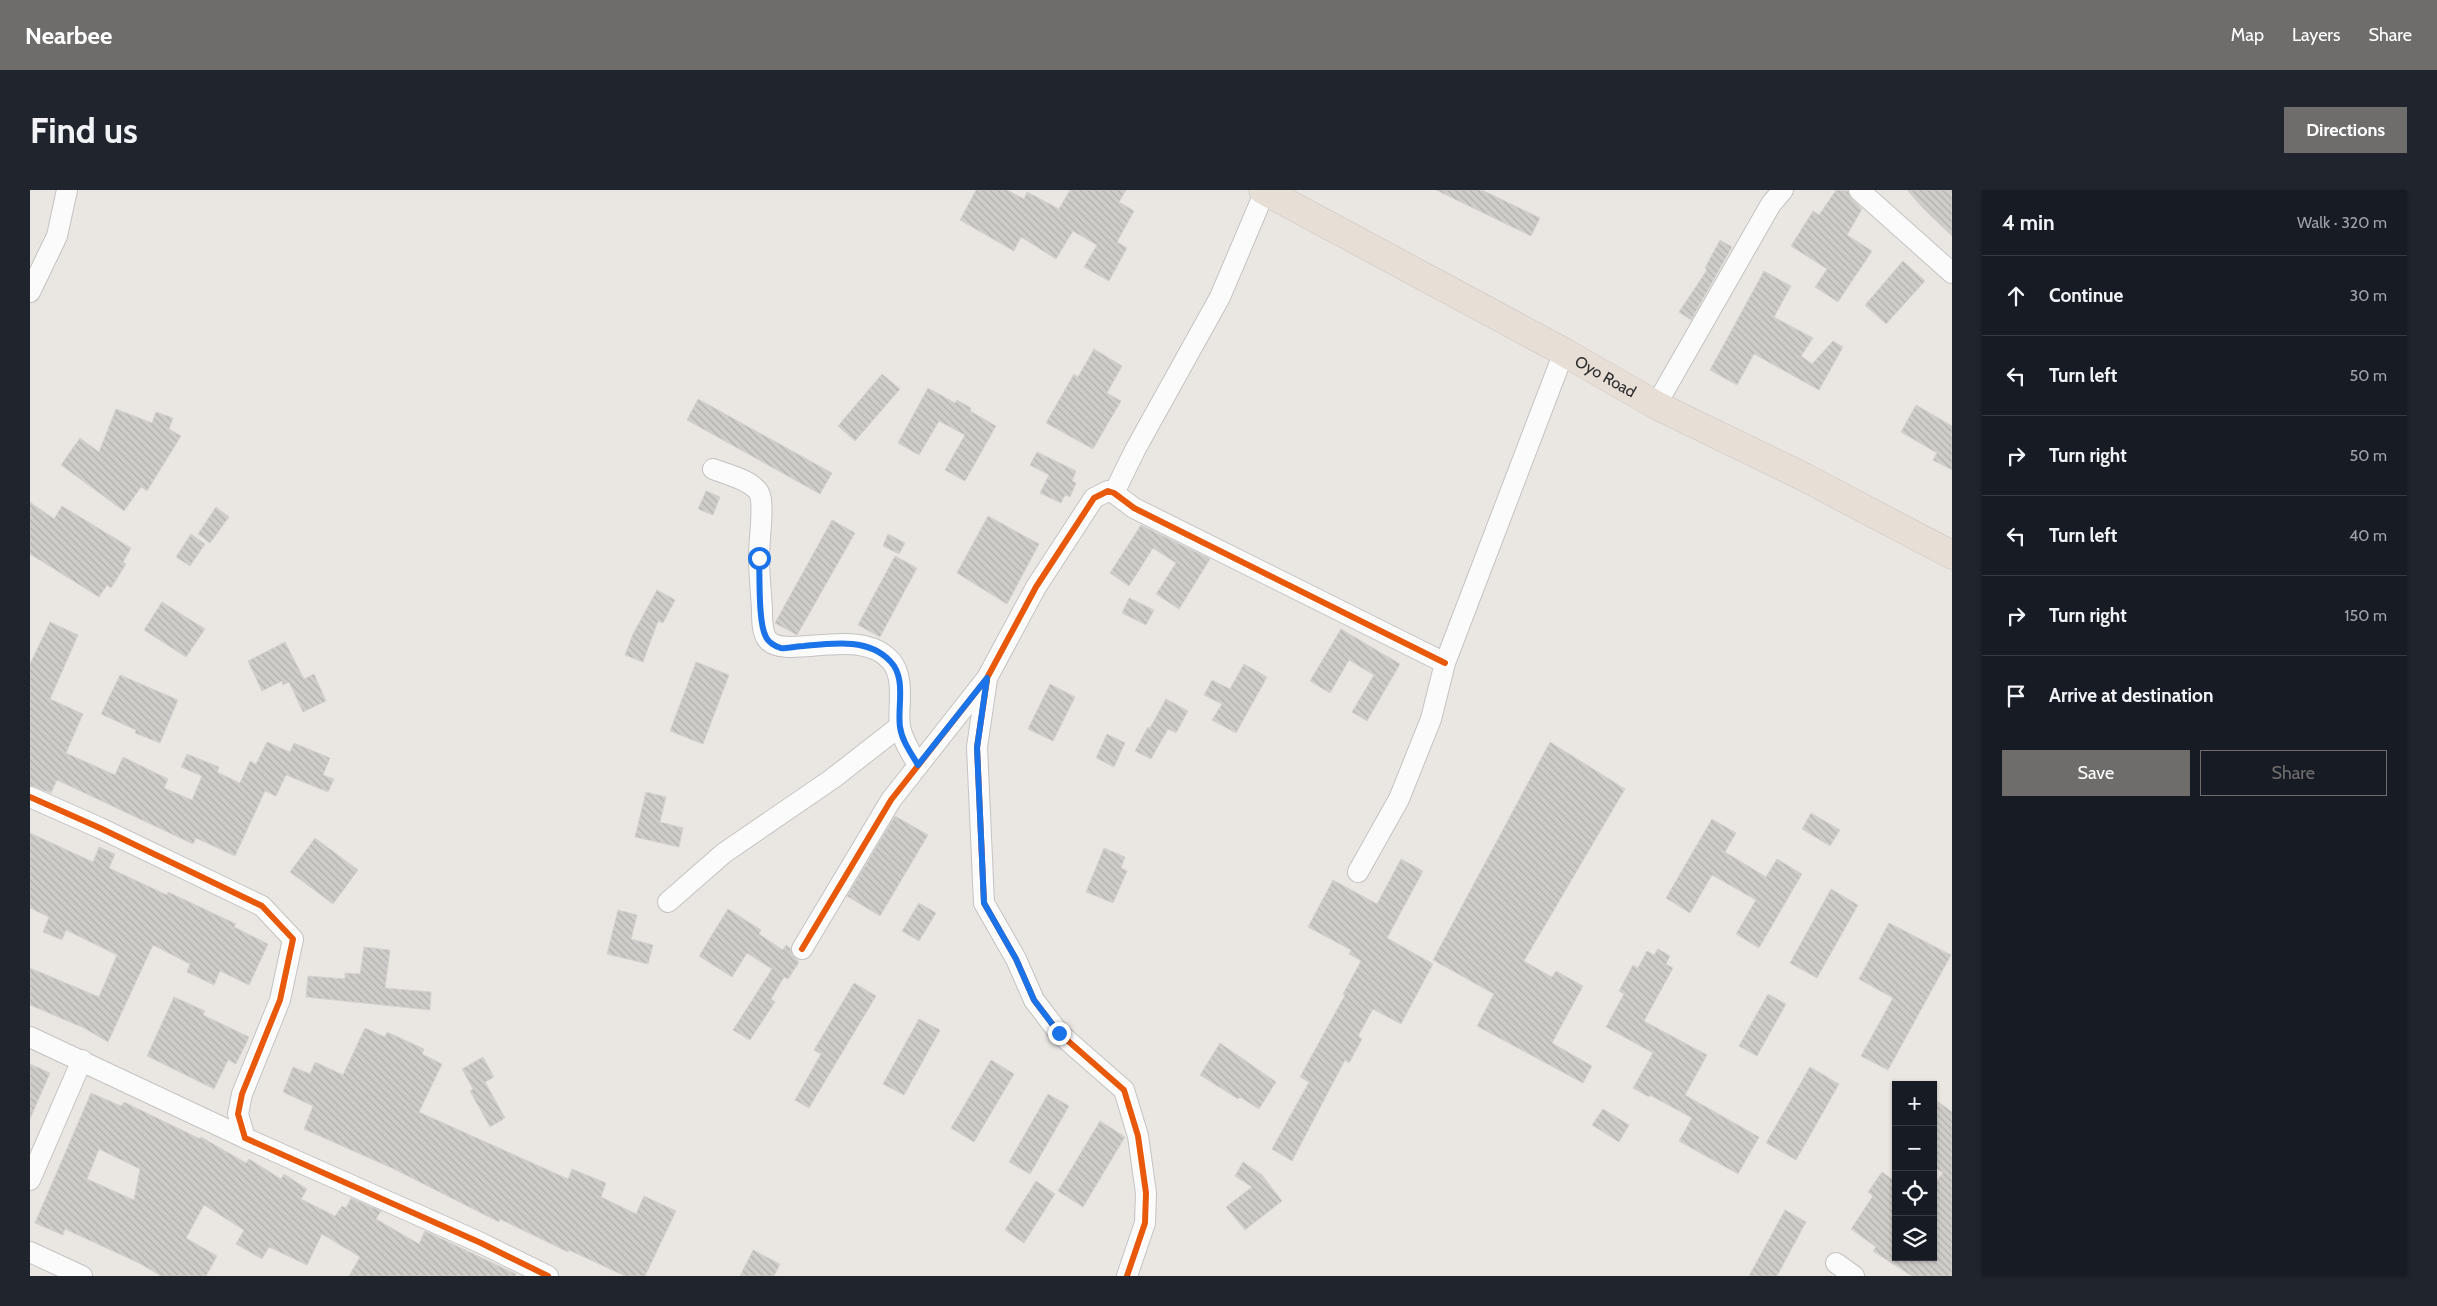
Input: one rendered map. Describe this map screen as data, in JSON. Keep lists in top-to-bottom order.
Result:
{
  "streets": {
    "highway": ["Oyo Road"]
  },
  "page": {
    "header": "Nearbee",
    "nav": ["Map", "Layers", "Share"],
    "buttons": [
      "Directions",
      ["Save", "Share"]
    ],
    "title": "Find us",
    "heading": ["4 min", "Walk · 320 m"],
    "list": [
      ["Continue", "30 m"],
      ["Turn left", "50 m"],
      ["Turn right", "50 m"],
      ["Turn left", "40 m"],
      ["Turn right", "150 m"],
      "Arrive at destination"
    ],
    "map_buttons": ["+", "−"]
  }
}
